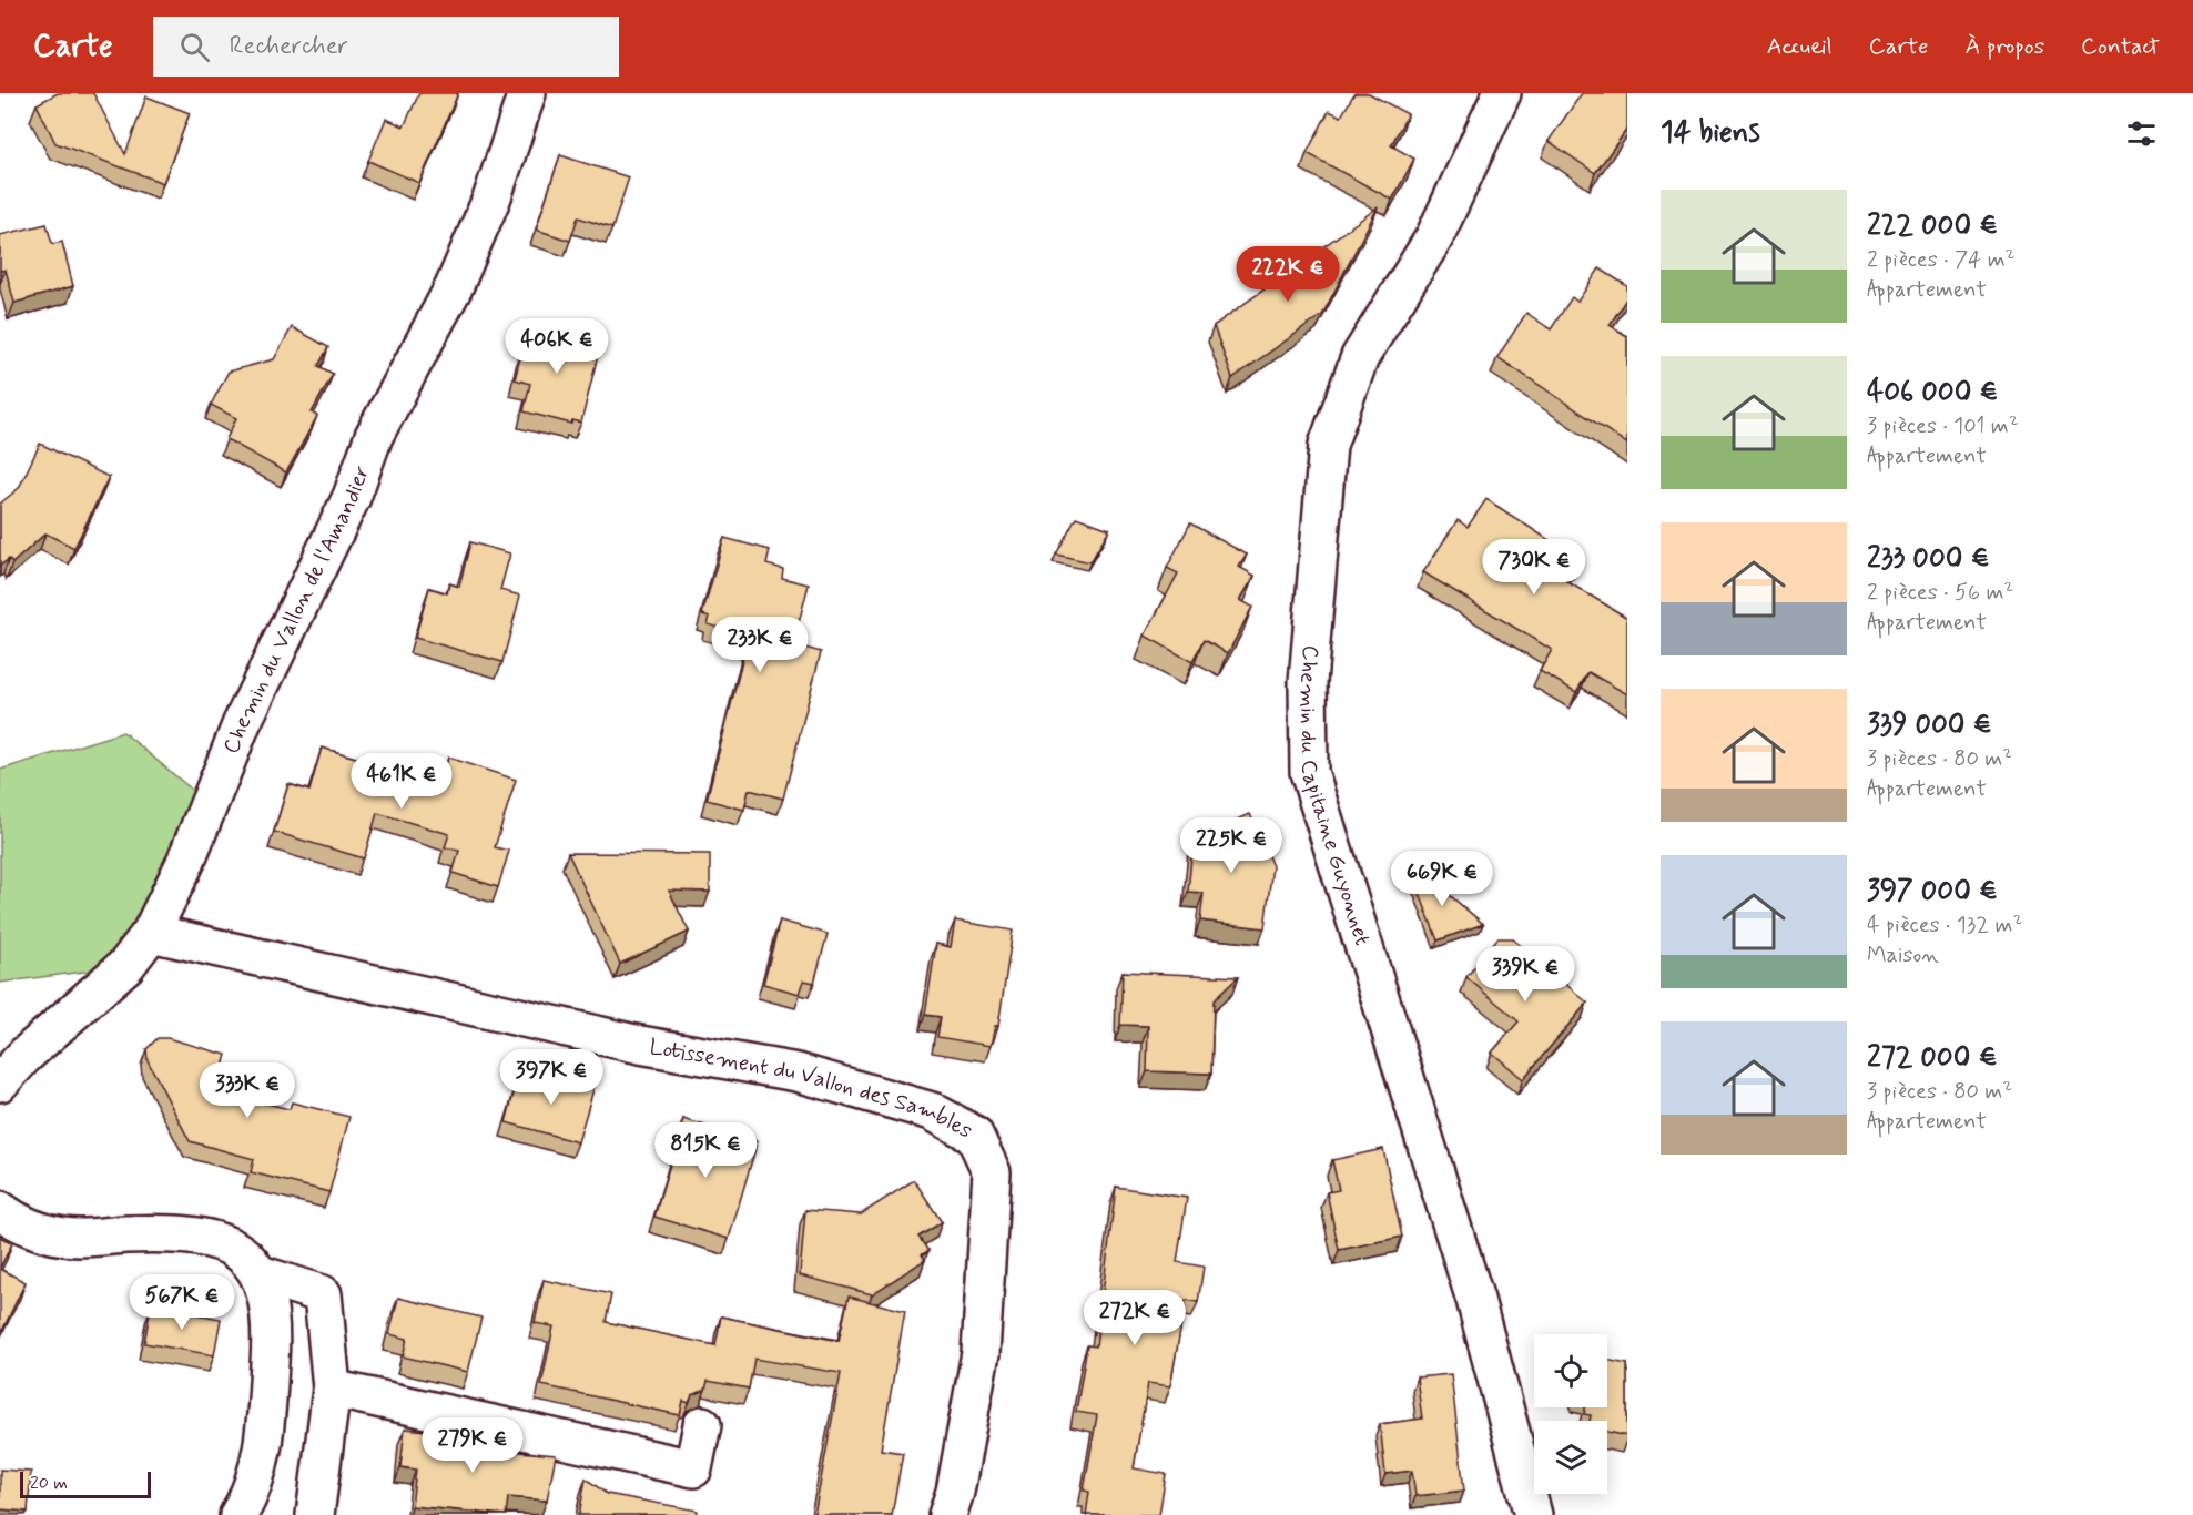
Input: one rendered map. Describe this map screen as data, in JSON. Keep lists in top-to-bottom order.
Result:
{
  "streets": {
    "street": ["Chemin du Vallon de l'Amandier", "Chemin du Capitaine Guyonnet", "Lotissement du Vallon des Sambles"]
  },
  "crossings": [
    ["Chemin du Vallon de l'Amandier", "Lotissement du Vallon des Sambles"]
  ],
  "scale_bar": "20 m",
  "page": {
    "header": "Carte",
    "search": "Rechercher",
    "nav": [
      "Accueil",
      "Carte",
      "À propos",
      "Contact"
    ],
    "heading": "14 biens",
    "list": [
      {
        "name": "222 000 €",
        "note": "2 pièces · 74 m² · Appartement"
      },
      {
        "name": "406 000 €",
        "note": "3 pièces · 101 m² · Appartement"
      },
      {
        "name": "233 000 €",
        "note": "2 pièces · 56 m² · Appartement"
      },
      {
        "name": "339 000 €",
        "note": "3 pièces · 80 m² · Appartement"
      },
      {
        "name": "397 000 €",
        "note": "4 pièces · 132 m² · Maison"
      },
      {
        "name": "272 000 €",
        "note": "3 pièces · 80 m² · Appartement"
      }
    ],
    "price": [
      "222K €",
      "406K €",
      "730K €",
      "233K €",
      "461K €",
      "225K €",
      "669K €",
      "339K €",
      "397K €",
      "333K €",
      "815K €",
      "567K €",
      "272K €",
      "279K €"
    ],
    "scale": "20 m"
  }
}
